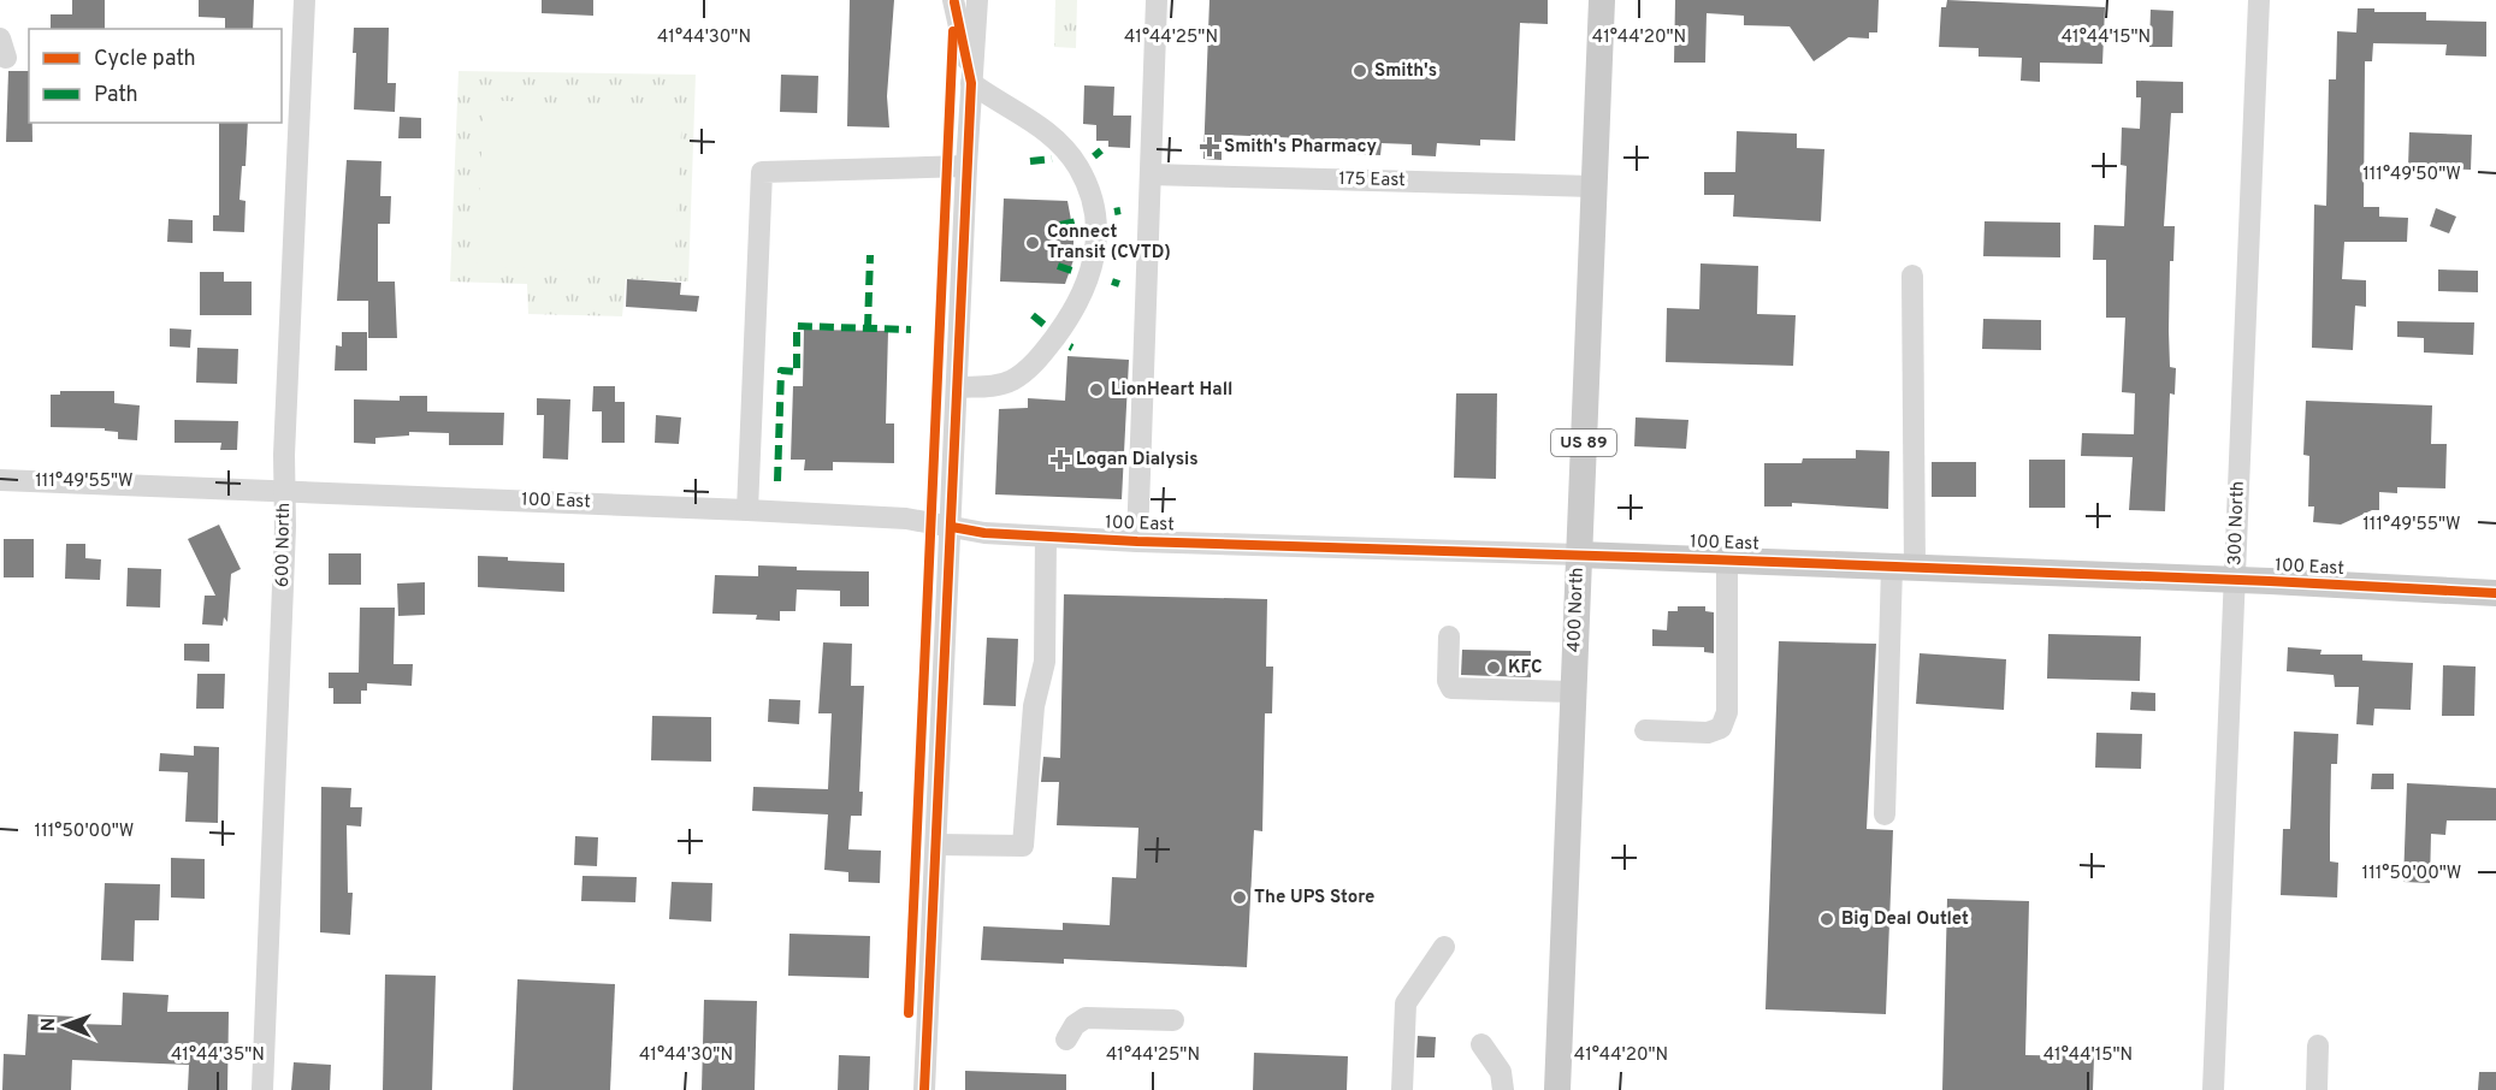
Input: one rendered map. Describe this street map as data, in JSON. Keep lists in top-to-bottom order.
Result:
{
  "streets": {
    "main road": ["US 89", "100 East", "400 North"],
    "street": ["175 East", "300 North", "600 North"]
  },
  "crossings": [
    ["175 East", "400 North"],
    ["100 East", "300 North"],
    ["100 East", "600 North"],
    ["100 East", "400 North"]
  ],
  "places": {
    "other": [
      "Smith's",
      "Connect Transit (CVTD)",
      "LionHeart Hall",
      "KFC",
      "The UPS Store",
      "Big Deal Outlet"
    ],
    "health": ["Smith's Pharmacy", "Logan Dialysis"]
  },
  "legend": ["Cycle path", "Path"],
  "north": "left",
  "coordinates": [
    "41°44'30\"N",
    "41°44'25\"N",
    "41°44'20\"N",
    "41°44'15\"N",
    "111°49'50\"W",
    "111°49'55\"W",
    "111°50'00\"W",
    "41°44'35\"N"
  ]
}
